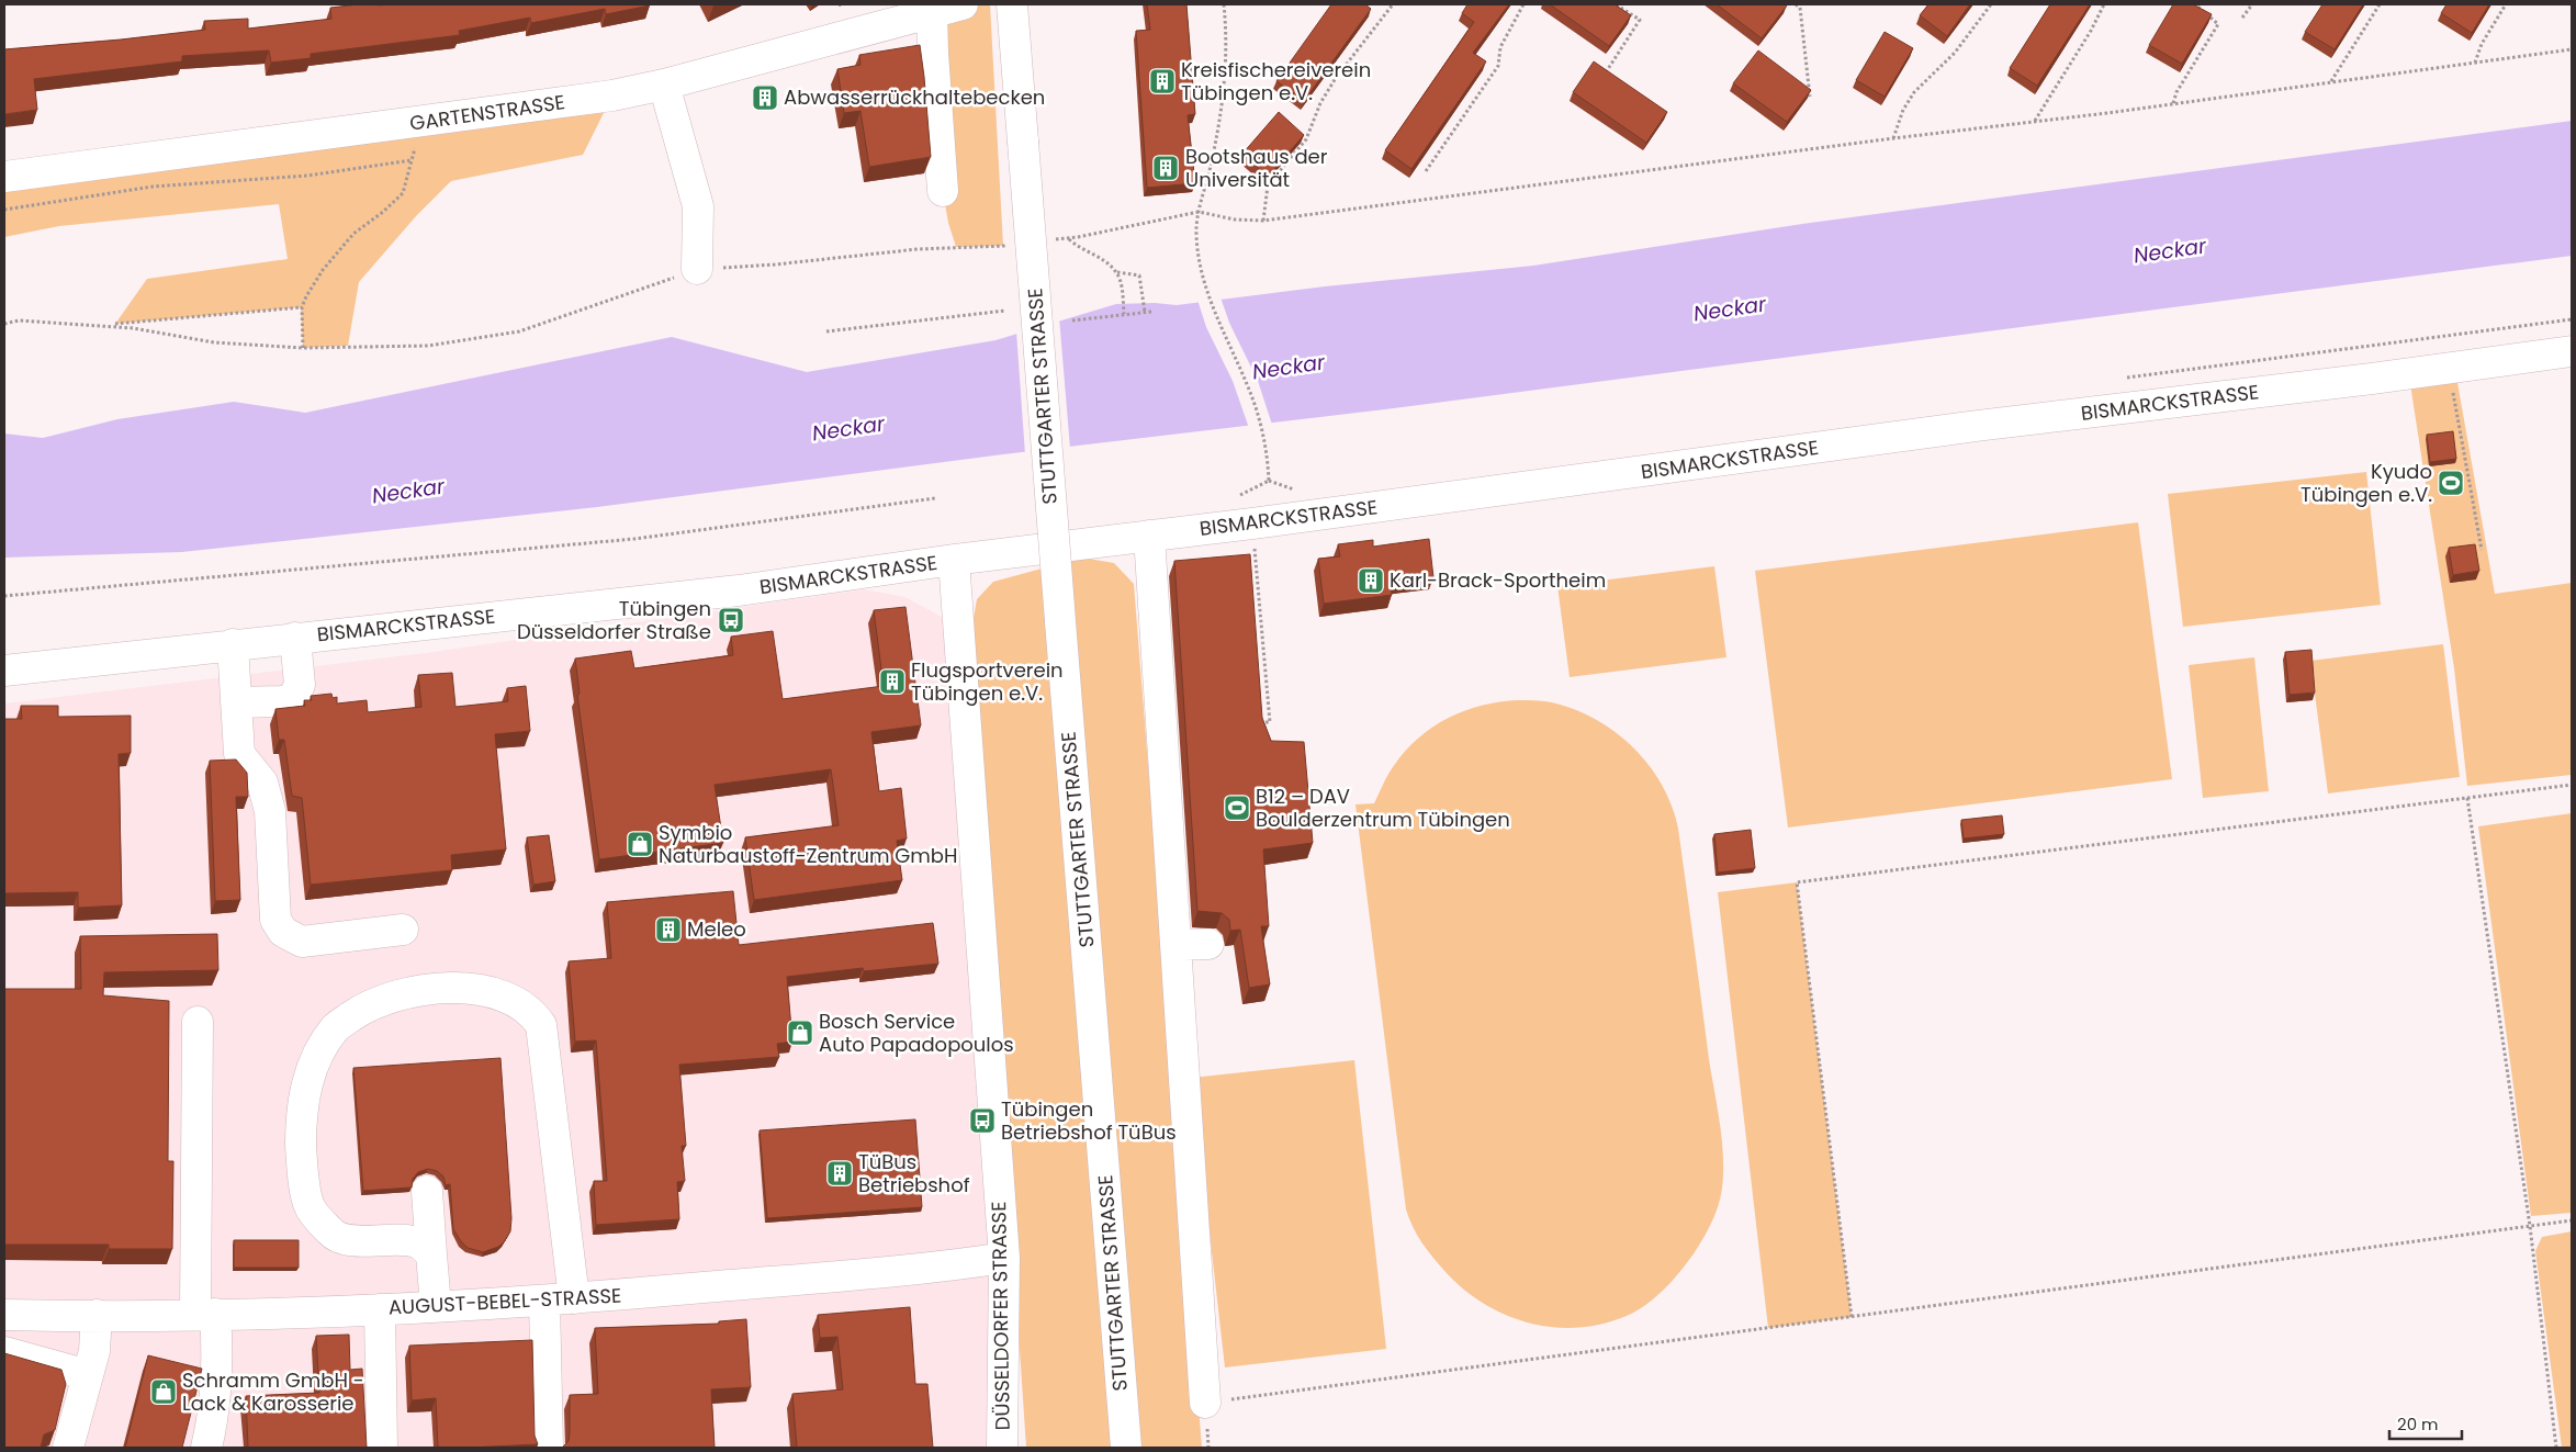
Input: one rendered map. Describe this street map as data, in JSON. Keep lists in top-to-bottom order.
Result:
{
  "streets": {
    "street": [
      "GARTENSTRASSE",
      "STUTTGARTER STRASSE",
      "BISMARCKSTRASSE",
      "AUGUST-BEBEL-STRASSE",
      "DÜSSELDORFER STRASSE"
    ]
  },
  "crossings": [
    ["BISMARCKSTRASSE", "DÜSSELDORFER STRASSE"],
    ["AUGUST-BEBEL-STRASSE", "DÜSSELDORFER STRASSE"]
  ],
  "water": ["Neckar"],
  "places": {
    "building": [
      "Kreisfischereiverein Tübingen e.V.",
      "Abwasserrückhaltebecken",
      "Bootshaus der Universität",
      "Karl-Brack-Sportheim",
      "Flugsportverein Tübingen e.V.",
      "Meleo",
      "TüBus Betriebshof"
    ],
    "sports": ["Kyudo Tübingen e.V.", "B12 – DAV Boulderzentrum Tübingen"],
    "bus stop": ["Tübingen Düsseldorfer Straße", "Tübingen Betriebshof TüBus"],
    "shop": ["Symbio Naturbaustoff-Zentrum GmbH", "Bosch Service Auto Papadopoulos", "Schramm GmbH - Lack & Karosserie"]
  },
  "scale_bar": "20 m"
}
